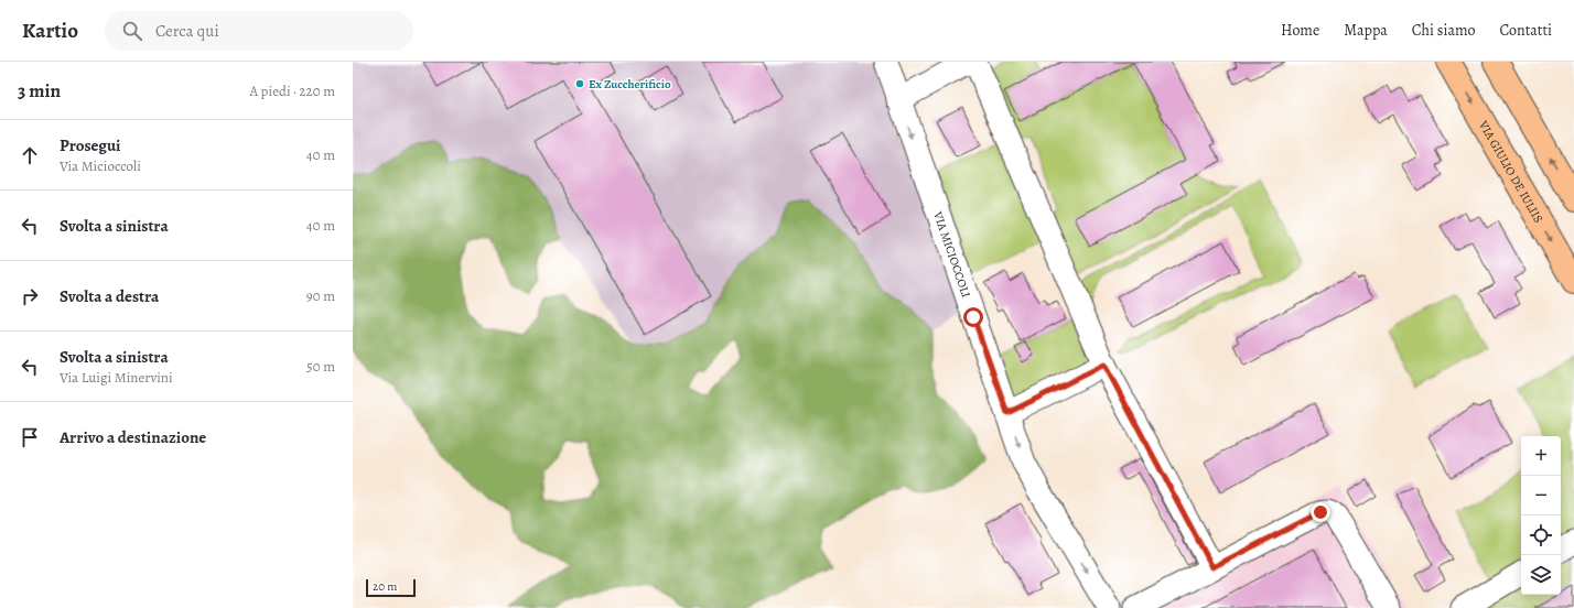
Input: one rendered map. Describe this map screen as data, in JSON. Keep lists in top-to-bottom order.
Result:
{
  "streets": {
    "main road": ["VIA GIULIO DE IULIIS"],
    "street": ["VIA MICIOCCOLI"]
  },
  "places": ["Ex Zuccherificio"],
  "scale_bar": "20 m",
  "page": {
    "header": "Kartio",
    "search": "Cerca qui",
    "nav": [
      "Home",
      "Mappa",
      "Chi siamo",
      "Contatti"
    ],
    "heading": ["3 min", "A piedi · 220 m"],
    "list": [
      ["Prosegui", "Via Micioccoli", "40 m"],
      ["Svolta a sinistra", "40 m"],
      ["Svolta a destra", "90 m"],
      ["Svolta a sinistra", "Via Luigi Minervini", "50 m"],
      "Arrivo a destinazione"
    ],
    "map_buttons": ["+", "−"],
    "scale": "20 m"
  }
}
